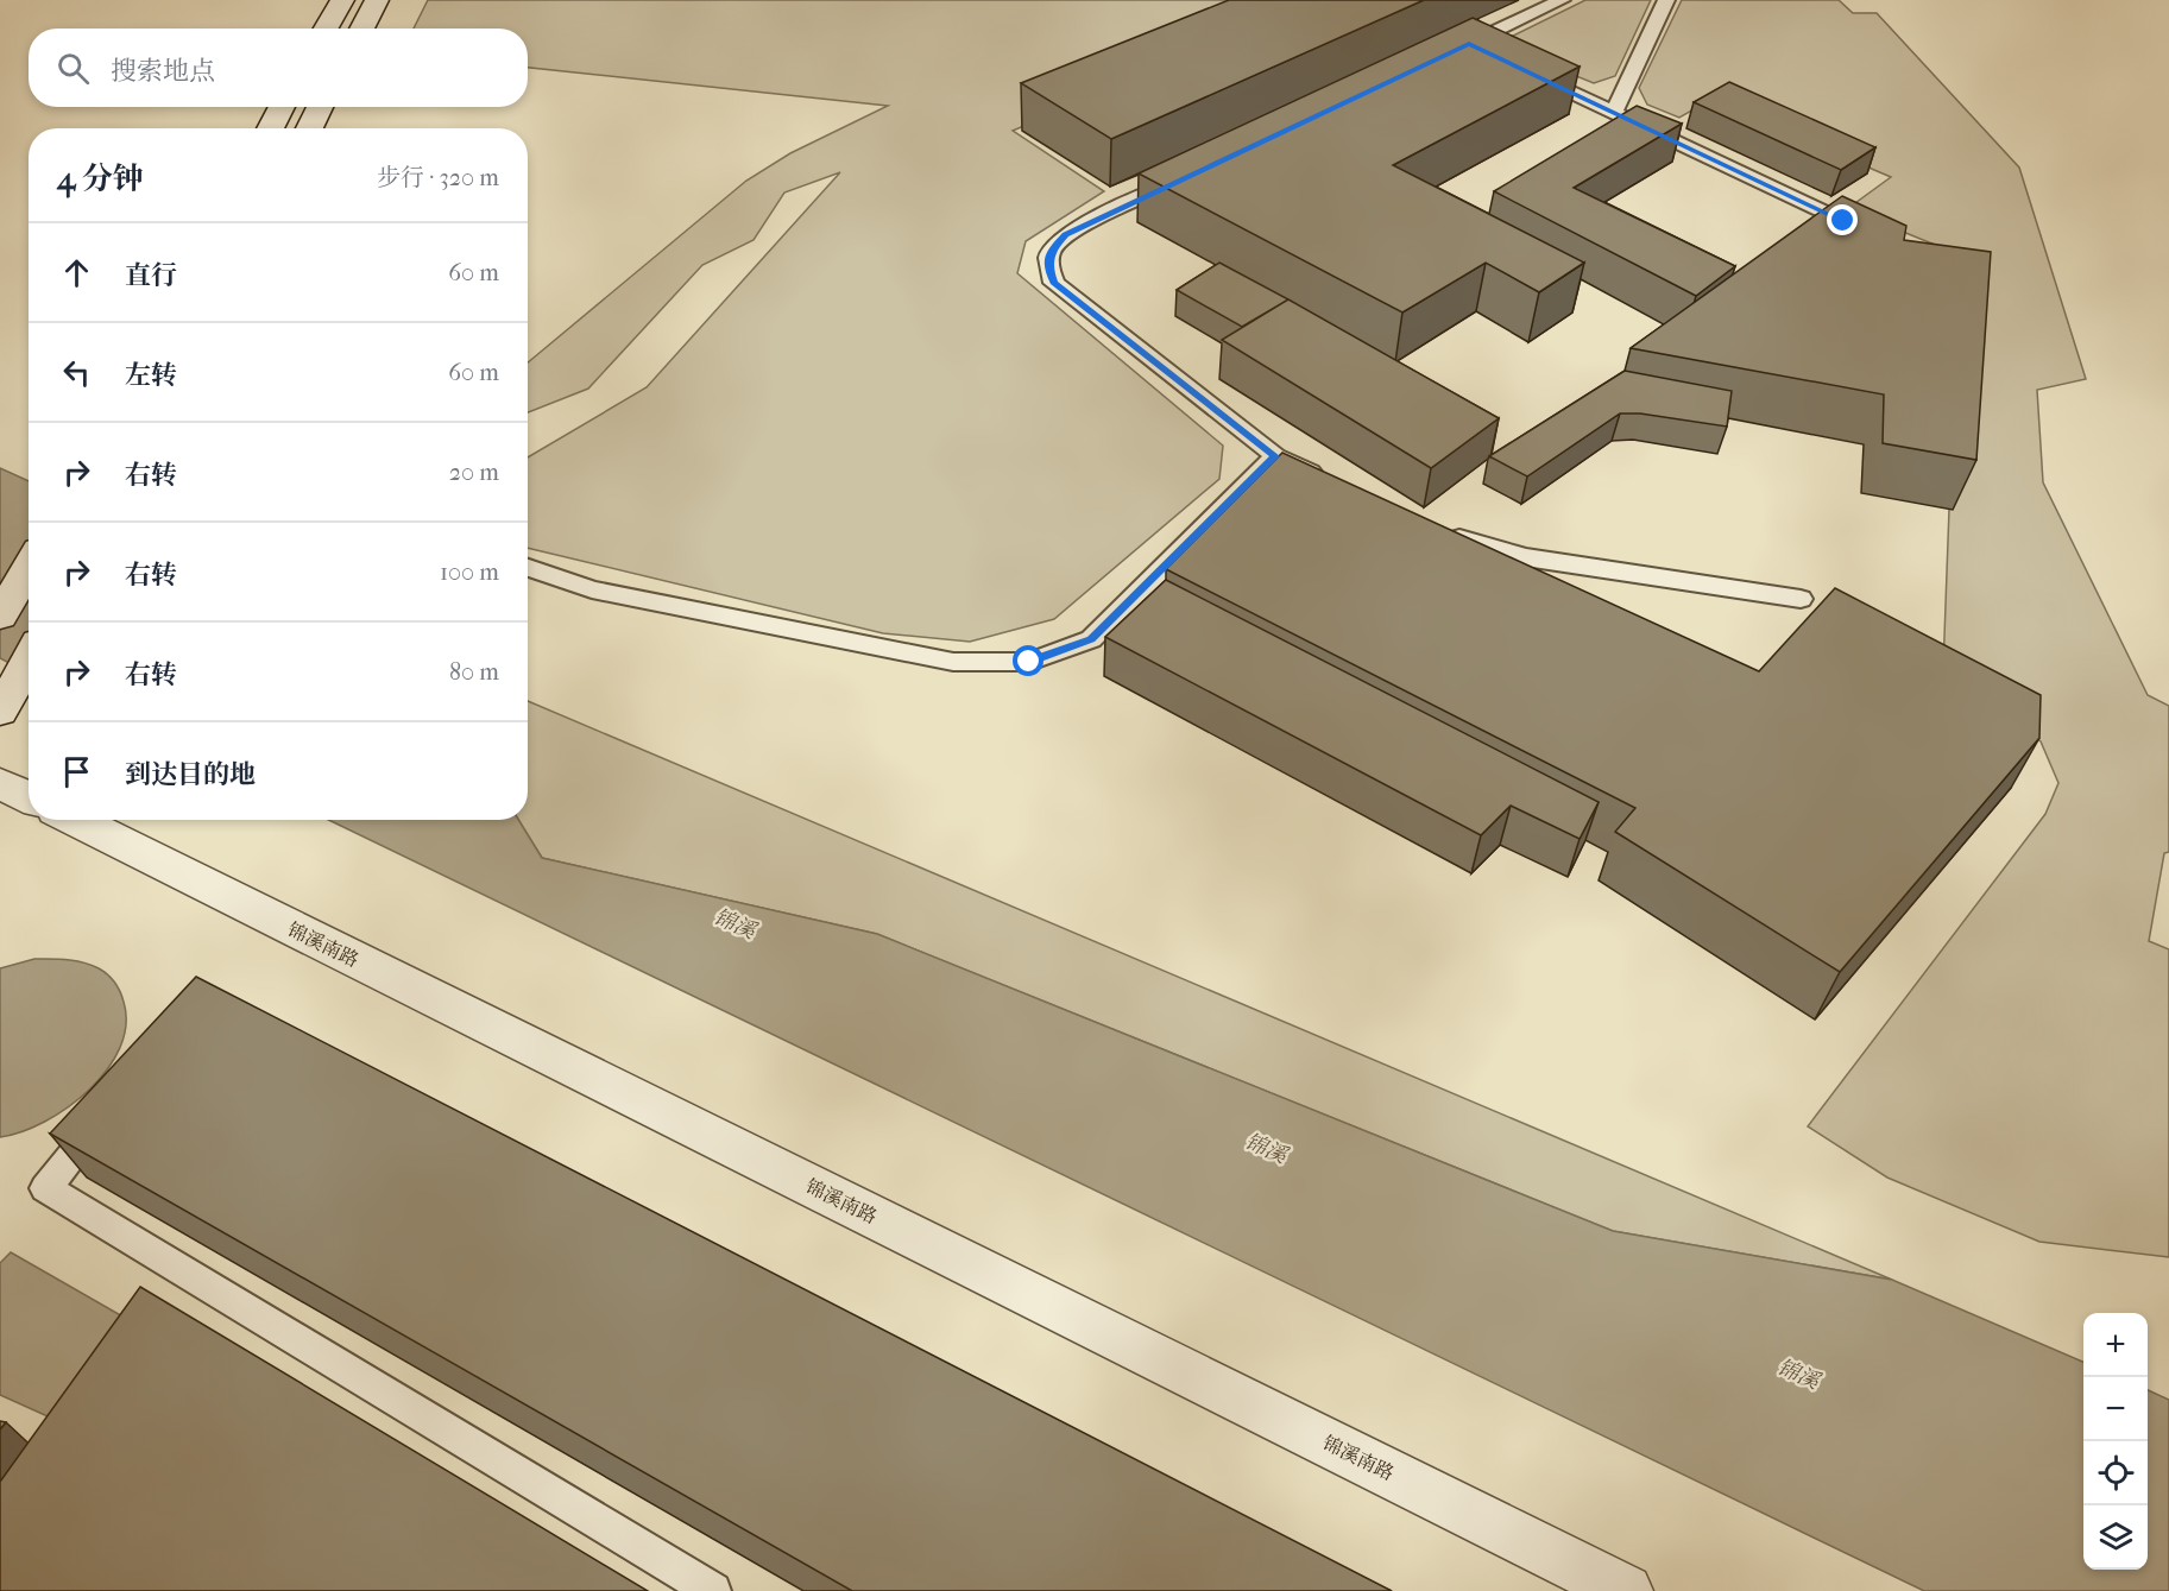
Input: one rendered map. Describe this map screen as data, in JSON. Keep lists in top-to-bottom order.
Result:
{
  "streets": {
    "street": ["锦溪南路"]
  },
  "water": ["锦溪"],
  "page": {
    "search": "搜索地点",
    "heading": ["4 分钟", "步行 · 320 m"],
    "list": [
      ["直行", "60 m"],
      ["左转", "60 m"],
      ["右转", "20 m"],
      ["右转", "100 m"],
      ["右转", "80 m"],
      "到达目的地"
    ],
    "map_buttons": ["+", "−"]
  }
}
